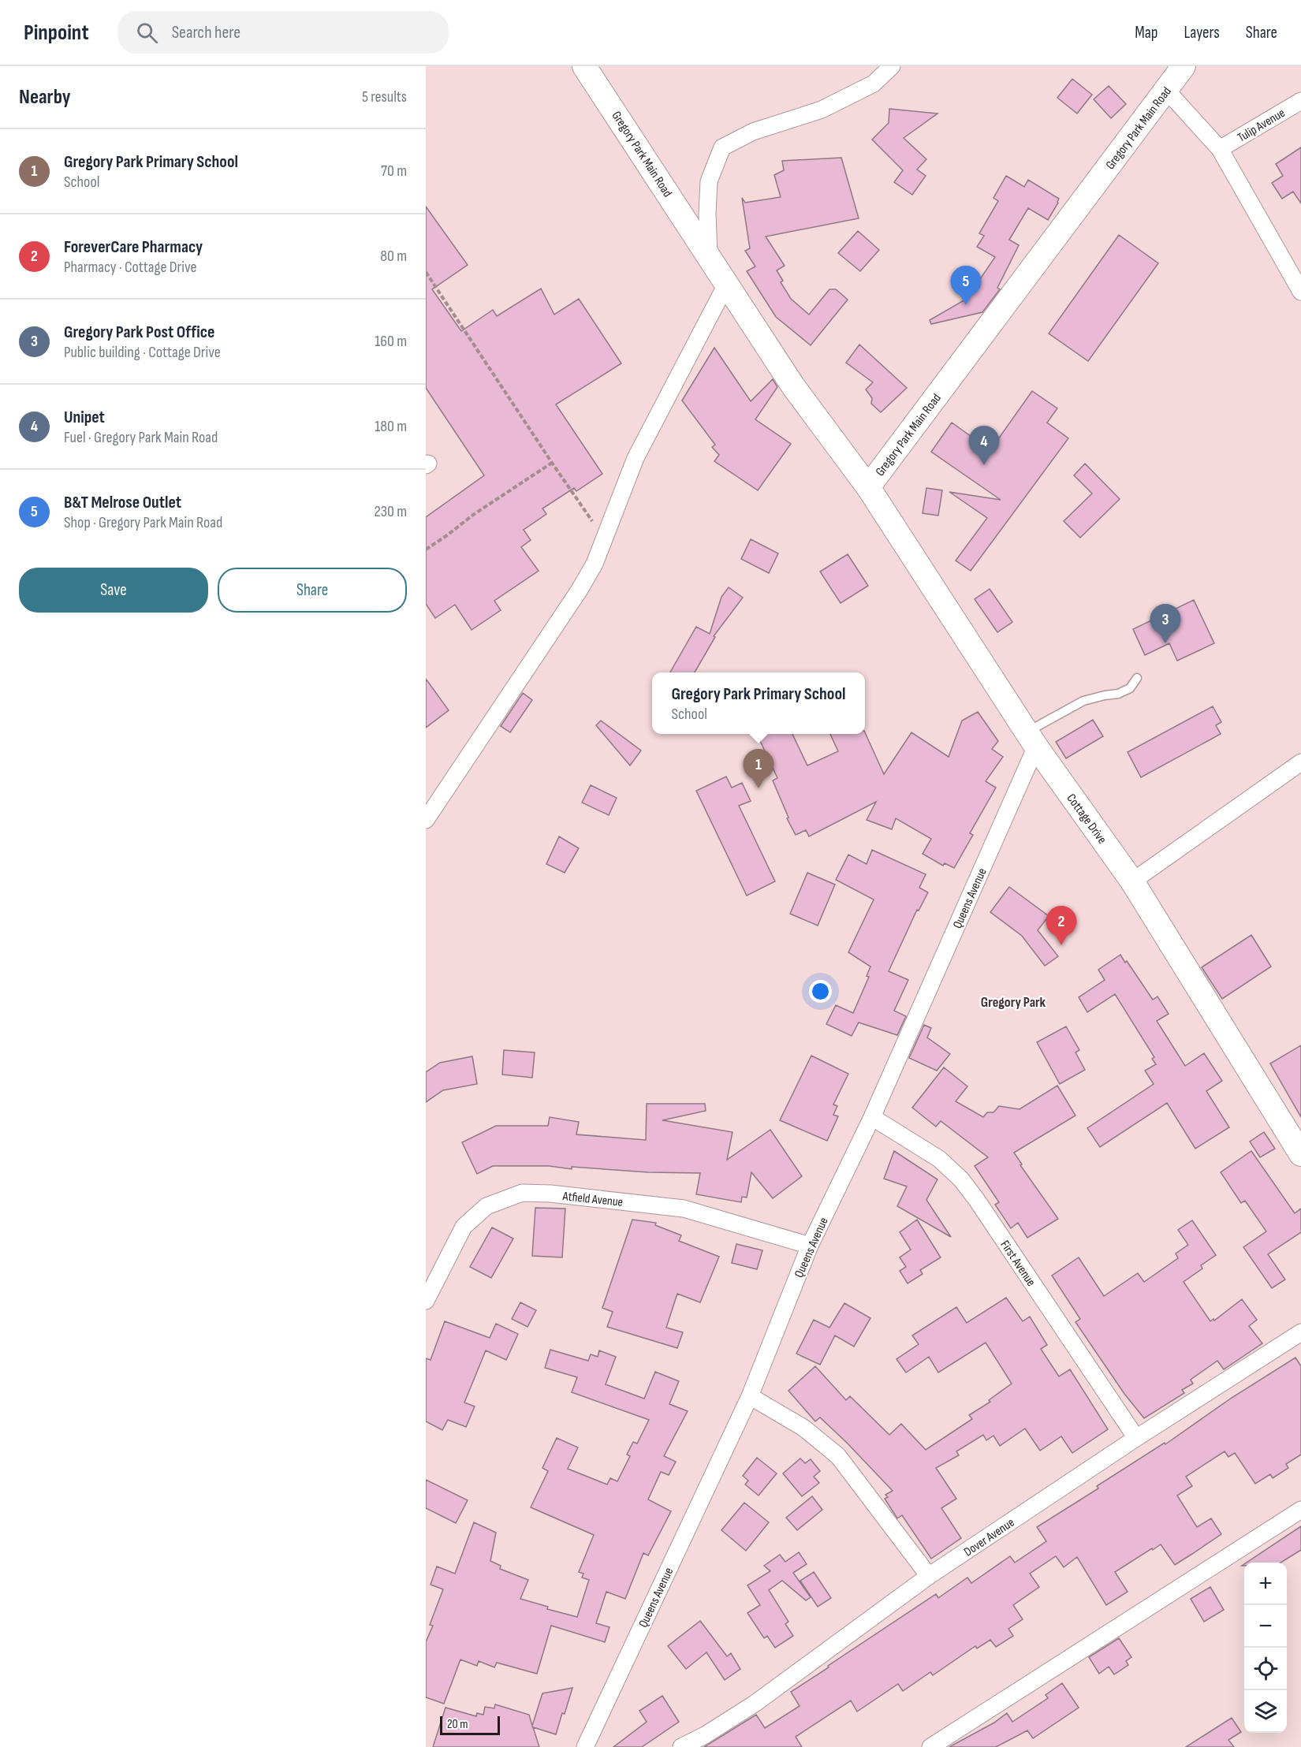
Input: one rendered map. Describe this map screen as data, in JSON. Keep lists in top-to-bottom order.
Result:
{
  "streets": {
    "street": [
      "Tulip Avenue",
      "Gregory Park Main Road",
      "Cottage Drive",
      "Queens Avenue",
      "Atfield Avenue",
      "First Avenue",
      "Dover Avenue"
    ]
  },
  "crossings": [
    ["Gregory Park Main Road", "Cottage Drive"],
    ["Cottage Drive", "Queens Avenue"],
    ["Queens Avenue", "Atfield Avenue"],
    ["Queens Avenue", "First Avenue"],
    ["First Avenue", "Dover Avenue"]
  ],
  "districts": ["Gregory Park"],
  "scale_bar": "20 m",
  "page": {
    "header": "Pinpoint",
    "search": "Search here",
    "nav": ["Map", "Layers", "Share"],
    "heading": ["Nearby", "5 results"],
    "list": [
      {
        "mark": "1",
        "name": "Gregory Park Primary School",
        "note": "School",
        "value": "70 m"
      },
      {
        "mark": "2",
        "name": "ForeverCare Pharmacy",
        "note": "Pharmacy · Cottage Drive",
        "value": "80 m"
      },
      {
        "mark": "3",
        "name": "Gregory Park Post Office",
        "note": "Public building · Cottage Drive",
        "value": "160 m"
      },
      {
        "mark": "4",
        "name": "Unipet",
        "note": "Fuel · Gregory Park Main Road",
        "value": "180 m"
      },
      {
        "mark": "5",
        "name": "B&T Melrose Outlet",
        "note": "Shop · Gregory Park Main Road",
        "value": "230 m"
      }
    ],
    "pins": [
      "5",
      "4",
      "3",
      "1",
      "2"
    ],
    "buttons": ["Save", "Share"],
    "popup": ["Gregory Park Primary School", "School"],
    "map_buttons": ["+", "−"],
    "scale": "20 m"
  }
}
